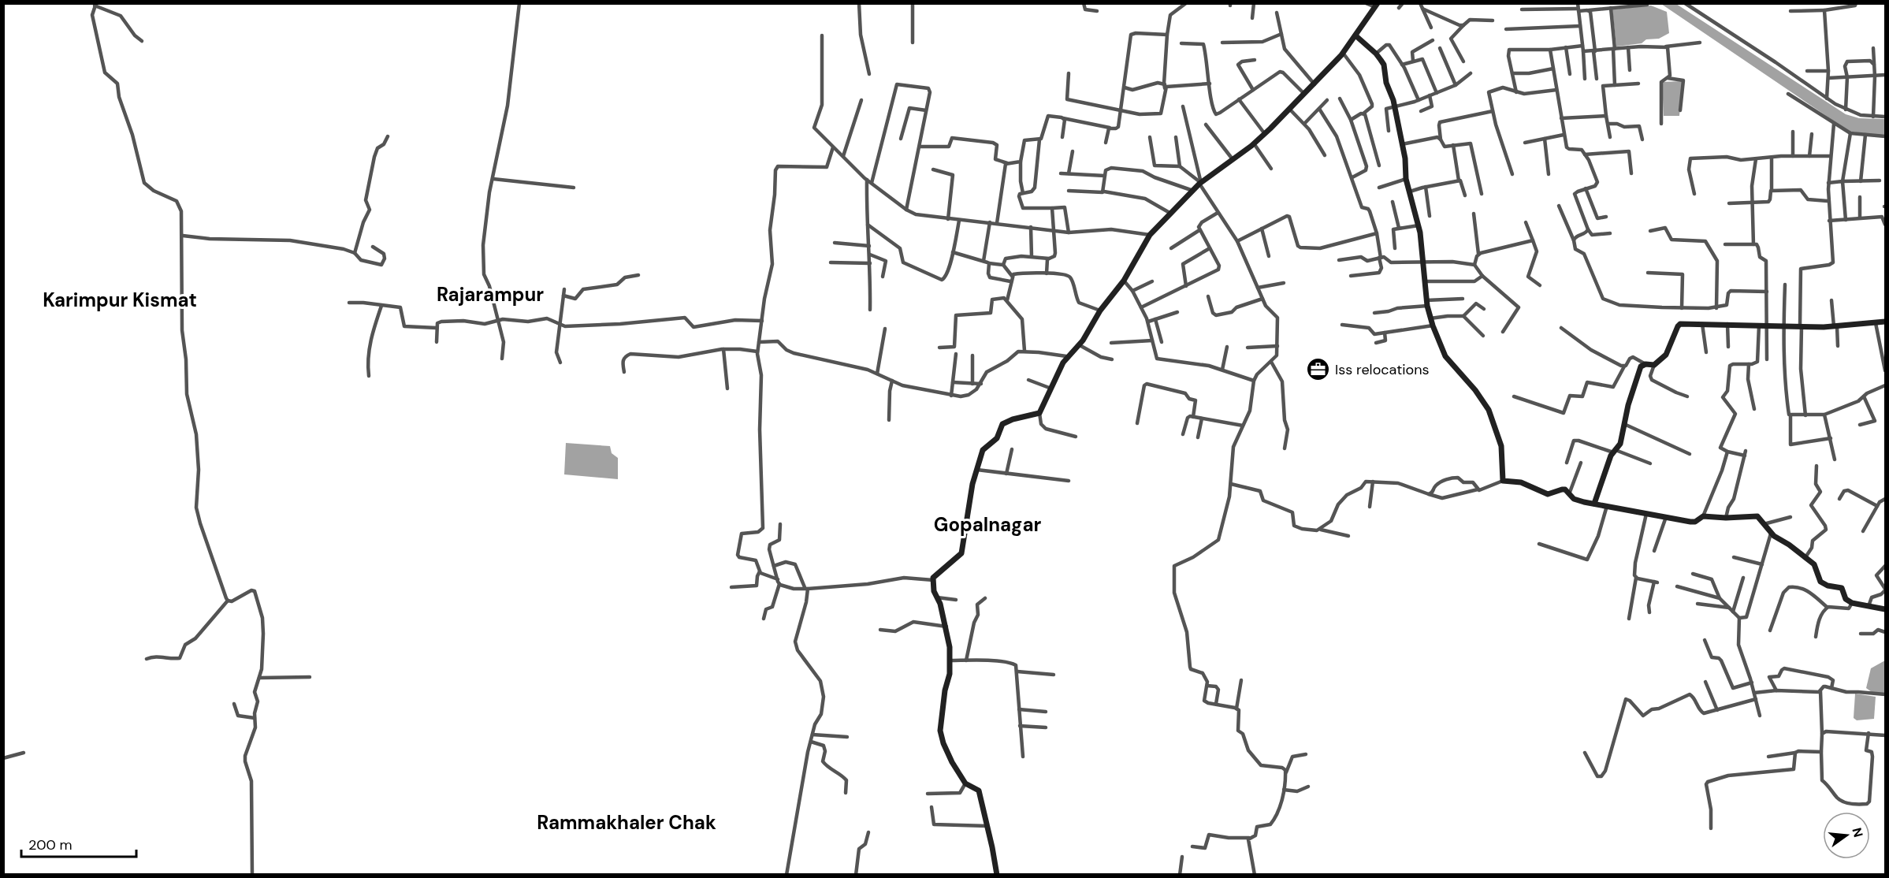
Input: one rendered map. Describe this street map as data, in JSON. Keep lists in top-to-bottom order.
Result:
{
  "districts": [
    "Rajarampur",
    "Karimpur Kismat",
    "Gopalnagar",
    "Rammakhaler Chak"
  ],
  "places": {
    "office": ["Iss relocations"]
  },
  "scale_bar": "200 m",
  "north": "right"
}
